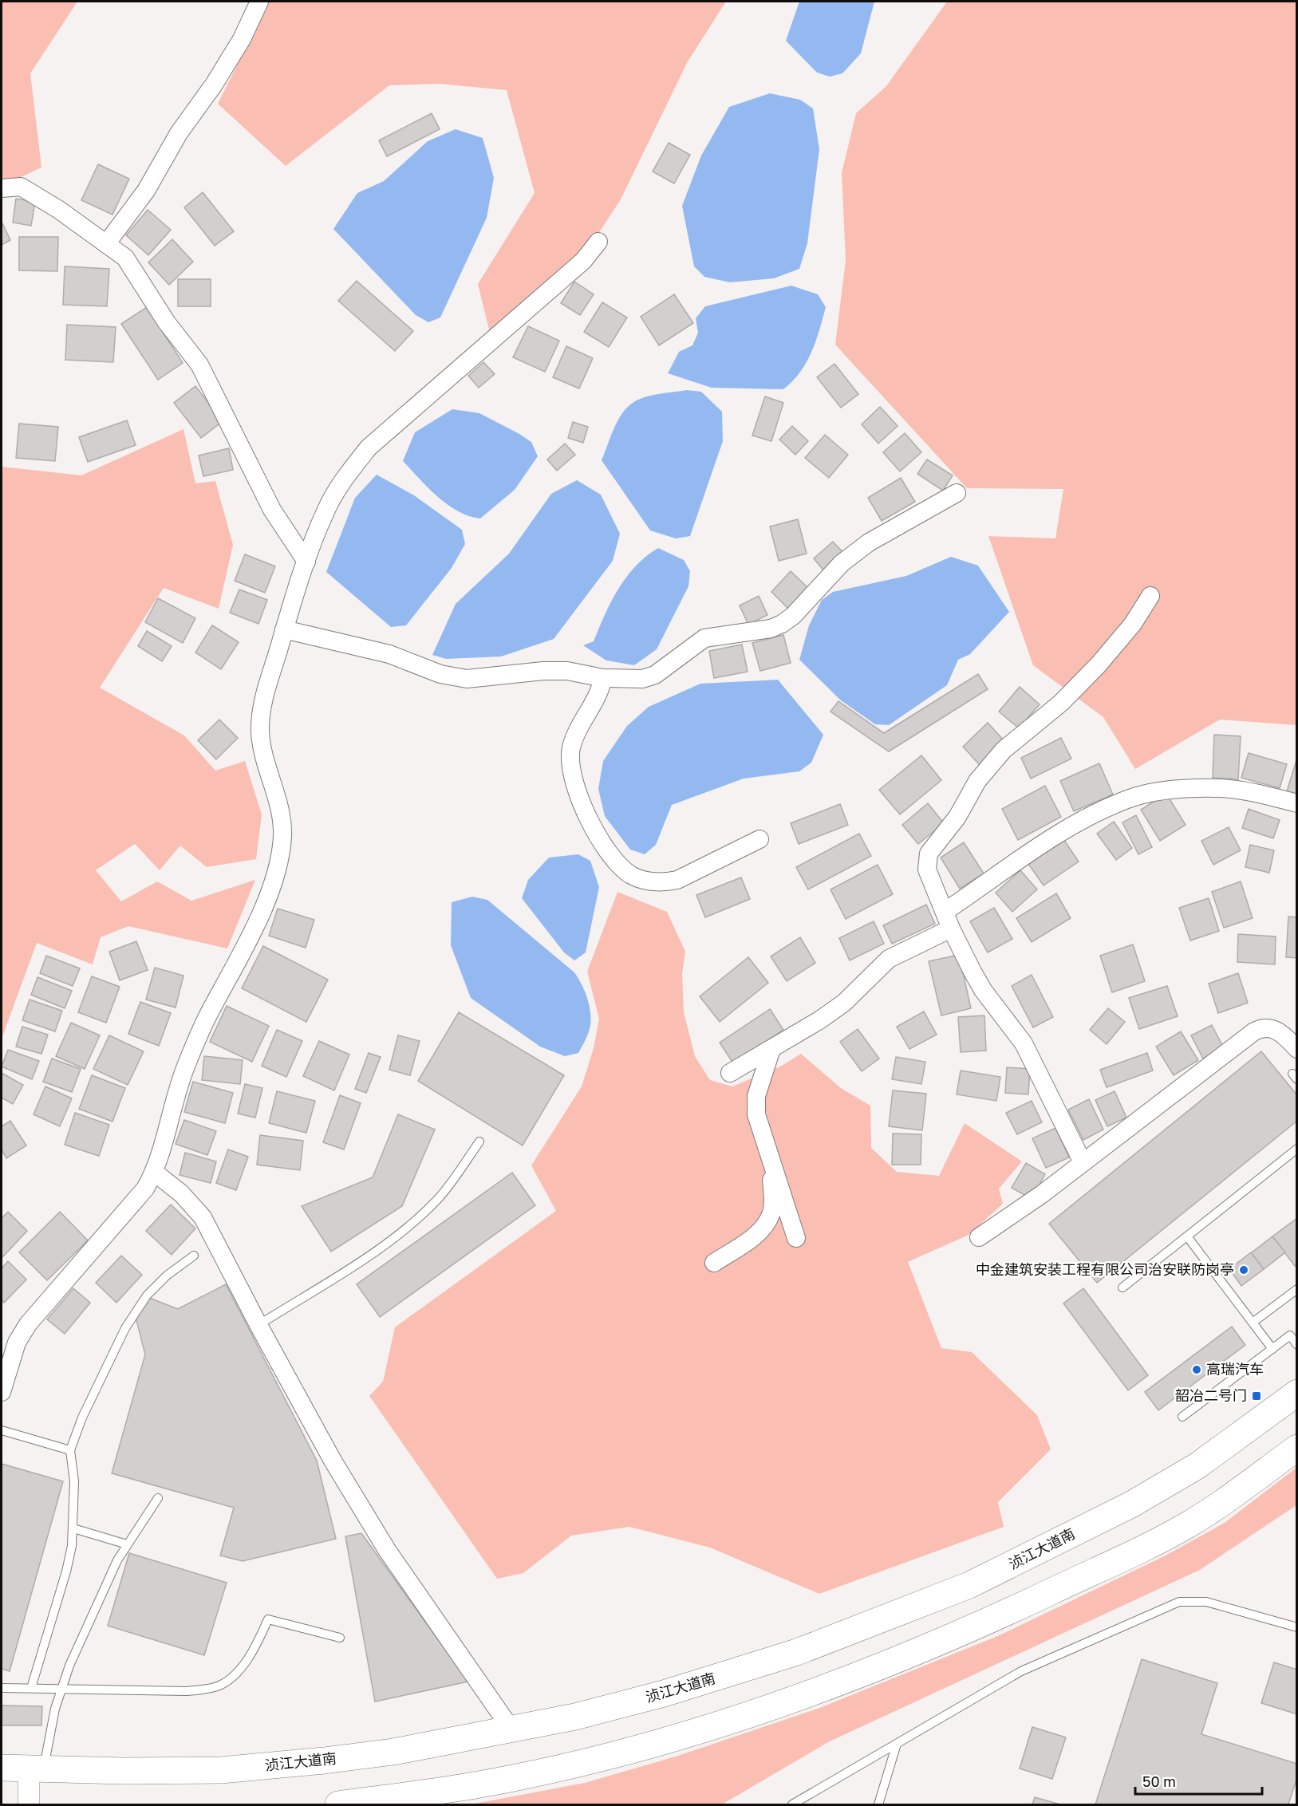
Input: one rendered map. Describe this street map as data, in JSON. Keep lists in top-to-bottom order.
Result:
{
  "streets": {
    "main road": ["浈江大道南"]
  },
  "places": {
    "other": ["中金建筑安装工程有限公司治安联防岗亭", "高瑞汽车"],
    "transit": ["韶冶二号门"]
  },
  "scale_bar": "50 m"
}
